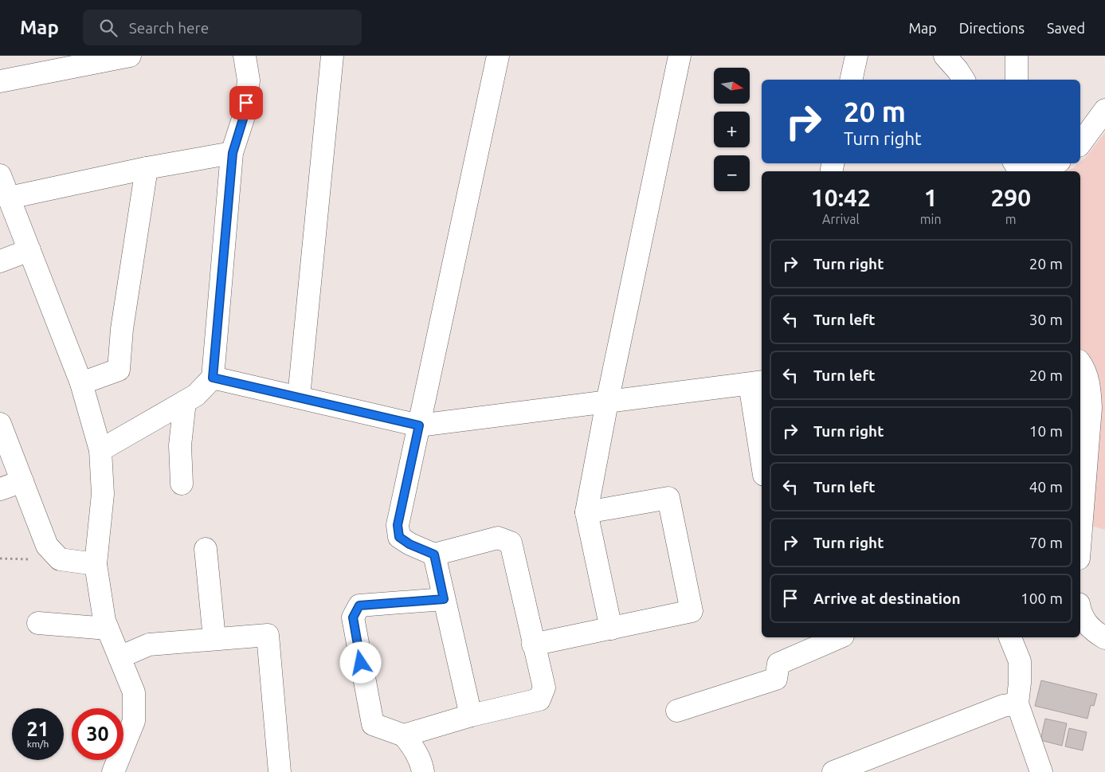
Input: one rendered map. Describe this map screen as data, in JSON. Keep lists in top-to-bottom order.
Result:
{
  "north": "right",
  "page": {
    "header": "Map",
    "search": "Search here",
    "nav": ["Map", "Directions", "Saved"],
    "map_buttons": ["+", "−"],
    "turn": ["20 m", "Turn right"],
    "eta": [
      "10:42",
      "Arrival",
      "1",
      "min",
      "290",
      "m"
    ],
    "list": [
      {
        "name": "Turn right",
        "value": "20 m"
      },
      {
        "name": "Turn left",
        "value": "30 m"
      },
      {
        "name": "Turn left",
        "value": "20 m"
      },
      {
        "name": "Turn right",
        "value": "10 m"
      },
      {
        "name": "Turn left",
        "value": "40 m"
      },
      {
        "name": "Turn right",
        "value": "70 m"
      },
      {
        "name": "Arrive at destination",
        "value": "100 m"
      }
    ],
    "speed": "21 km/h",
    "limit": "30"
  }
}
